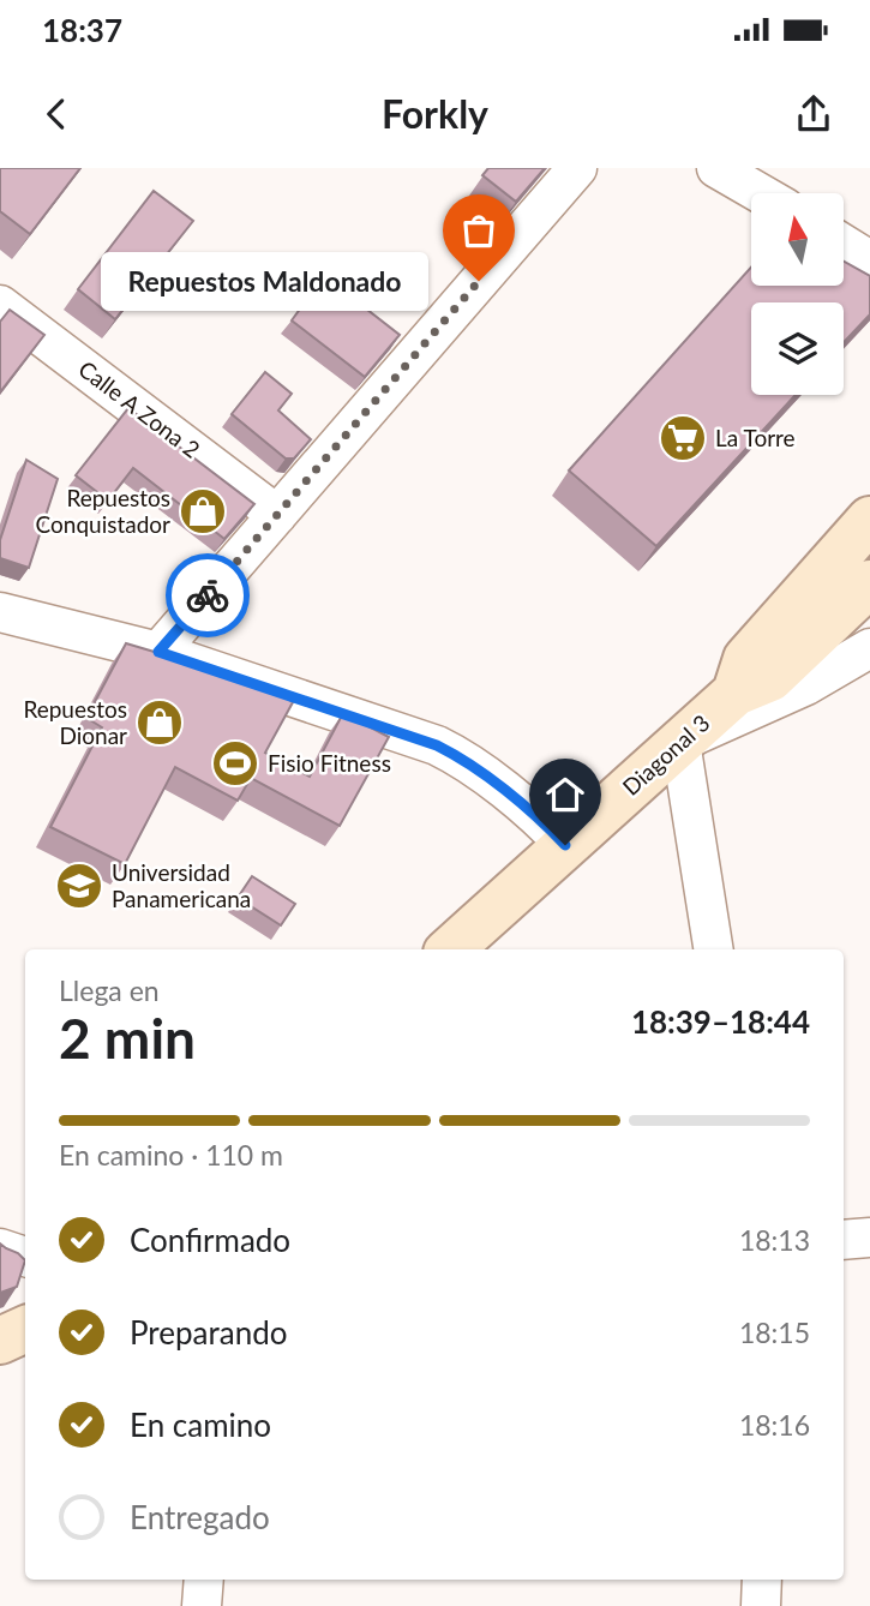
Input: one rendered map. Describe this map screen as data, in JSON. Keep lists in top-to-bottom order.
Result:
{
  "streets": {
    "main road": ["Diagonal 3"],
    "street": ["Calle A Zona 2"]
  },
  "places": {
    "other": ["Repuestos Maldonado"],
    "supermarket": ["La Torre"],
    "shop": ["Repuestos Conquistador", "Repuestos Dionar"],
    "sports": ["Fisio Fitness"],
    "school or university": ["Universidad Panamericana"]
  },
  "north": "top",
  "page": {
    "status": "18:37",
    "header": "Forkly",
    "bubble": "Repuestos Maldonado",
    "heading": ["2 min", "Llega en", "18:39–18:44"],
    "bar": "En camino · 110 m",
    "list": [
      ["Confirmado", "18:13"],
      ["Preparando", "18:15"],
      ["En camino", "18:16"],
      "Entregado"
    ]
  }
}
